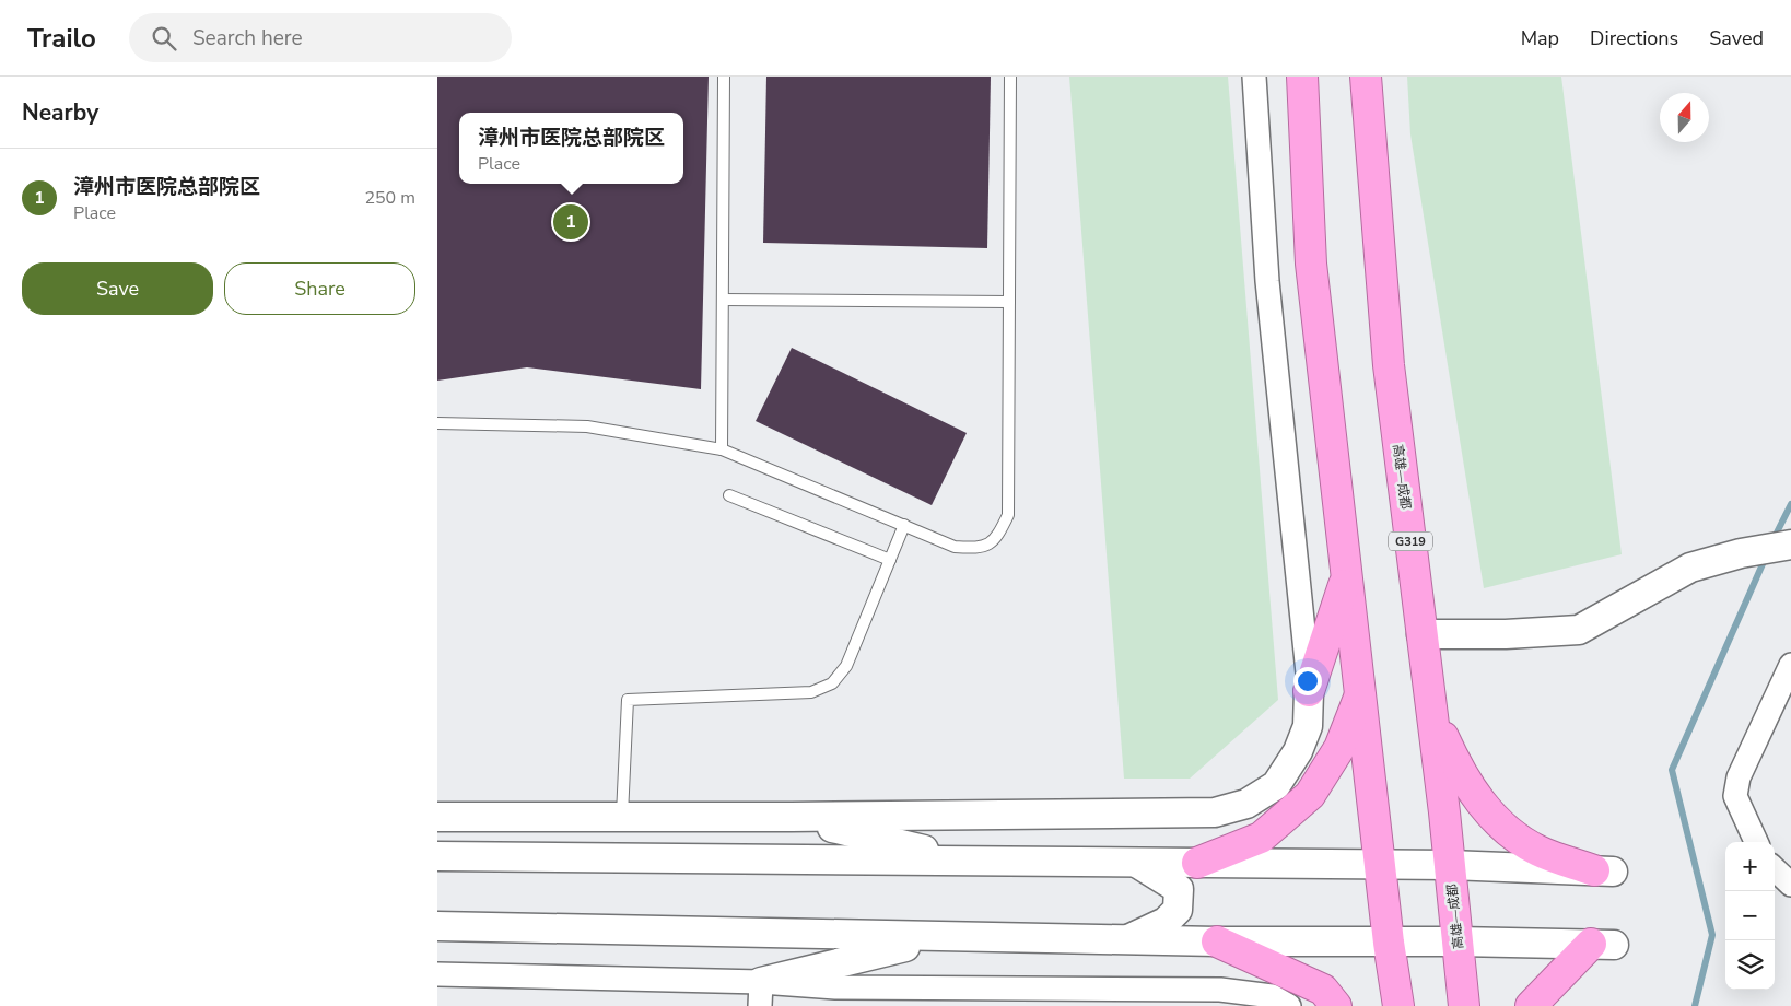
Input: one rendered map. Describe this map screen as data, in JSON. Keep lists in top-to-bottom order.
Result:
{
  "streets": {
    "highway": ["高雄—成都", "G319"]
  },
  "north": "top",
  "page": {
    "header": "Trailo",
    "search": "Search here",
    "nav": ["Map", "Directions", "Saved"],
    "heading": "Nearby",
    "popup": ["漳州市医院总部院区", "Place"],
    "list": [
      {
        "mark": "1",
        "name": "漳州市医院总部院区",
        "note": "Place",
        "value": "250 m"
      }
    ],
    "pins": "1",
    "buttons": ["Save", "Share"],
    "map_buttons": ["+", "−"]
  }
}
